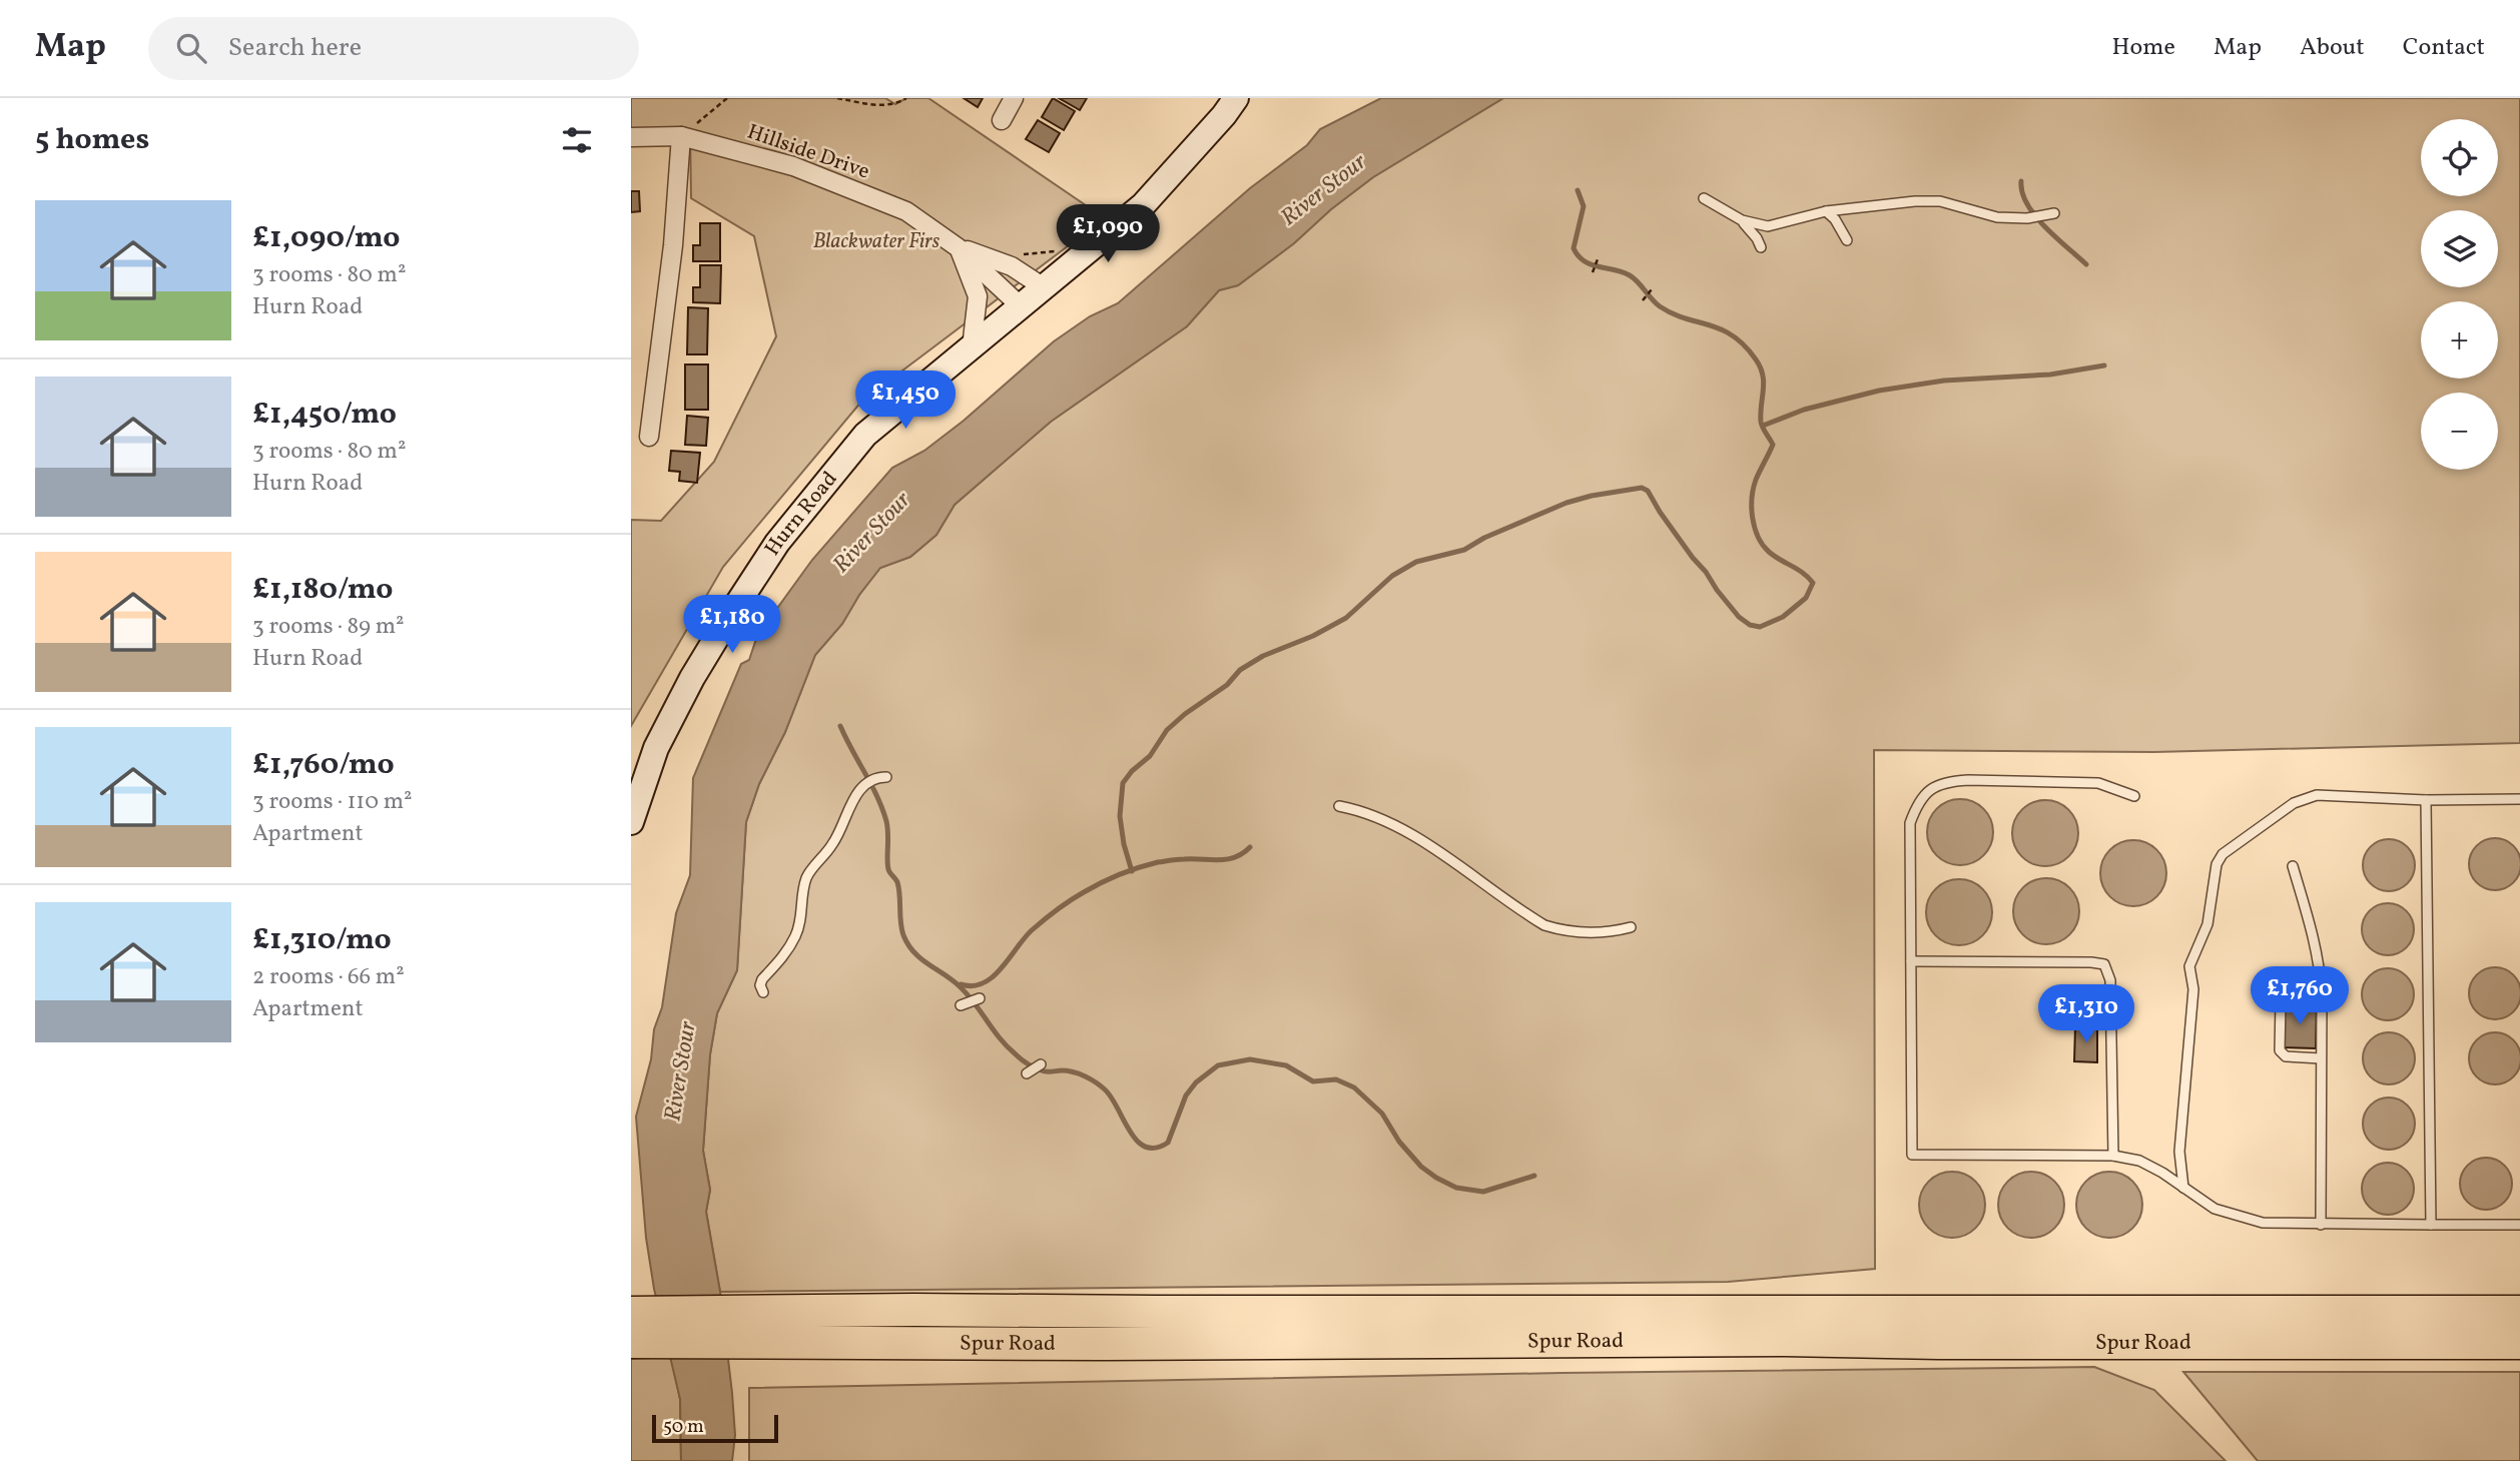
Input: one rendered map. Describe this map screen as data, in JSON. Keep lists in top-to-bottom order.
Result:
{
  "streets": {
    "highway": ["Spur Road"],
    "main road": ["Hurn Road"],
    "street": ["Hillside Drive"]
  },
  "crossings": [
    ["Hillside Drive", "Hurn Road"]
  ],
  "water": ["River Stour"],
  "parks": ["Blackwater Firs"],
  "scale_bar": "50 m",
  "page": {
    "header": "Map",
    "search": "Search here",
    "nav": [
      "Home",
      "Map",
      "About",
      "Contact"
    ],
    "heading": "5 homes",
    "map_buttons": ["+", "−"],
    "list": [
      {
        "name": "£1,090/mo",
        "note": "3 rooms · 80 m² · Hurn Road"
      },
      {
        "name": "£1,450/mo",
        "note": "3 rooms · 80 m² · Hurn Road"
      },
      {
        "name": "£1,180/mo",
        "note": "3 rooms · 89 m² · Hurn Road"
      },
      {
        "name": "£1,760/mo",
        "note": "3 rooms · 110 m² · Apartment"
      },
      {
        "name": "£1,310/mo",
        "note": "2 rooms · 66 m² · Apartment"
      }
    ],
    "price": [
      "£1,090",
      "£1,450",
      "£1,180",
      "£1,760",
      "£1,310"
    ],
    "scale": "50 m"
  }
}
